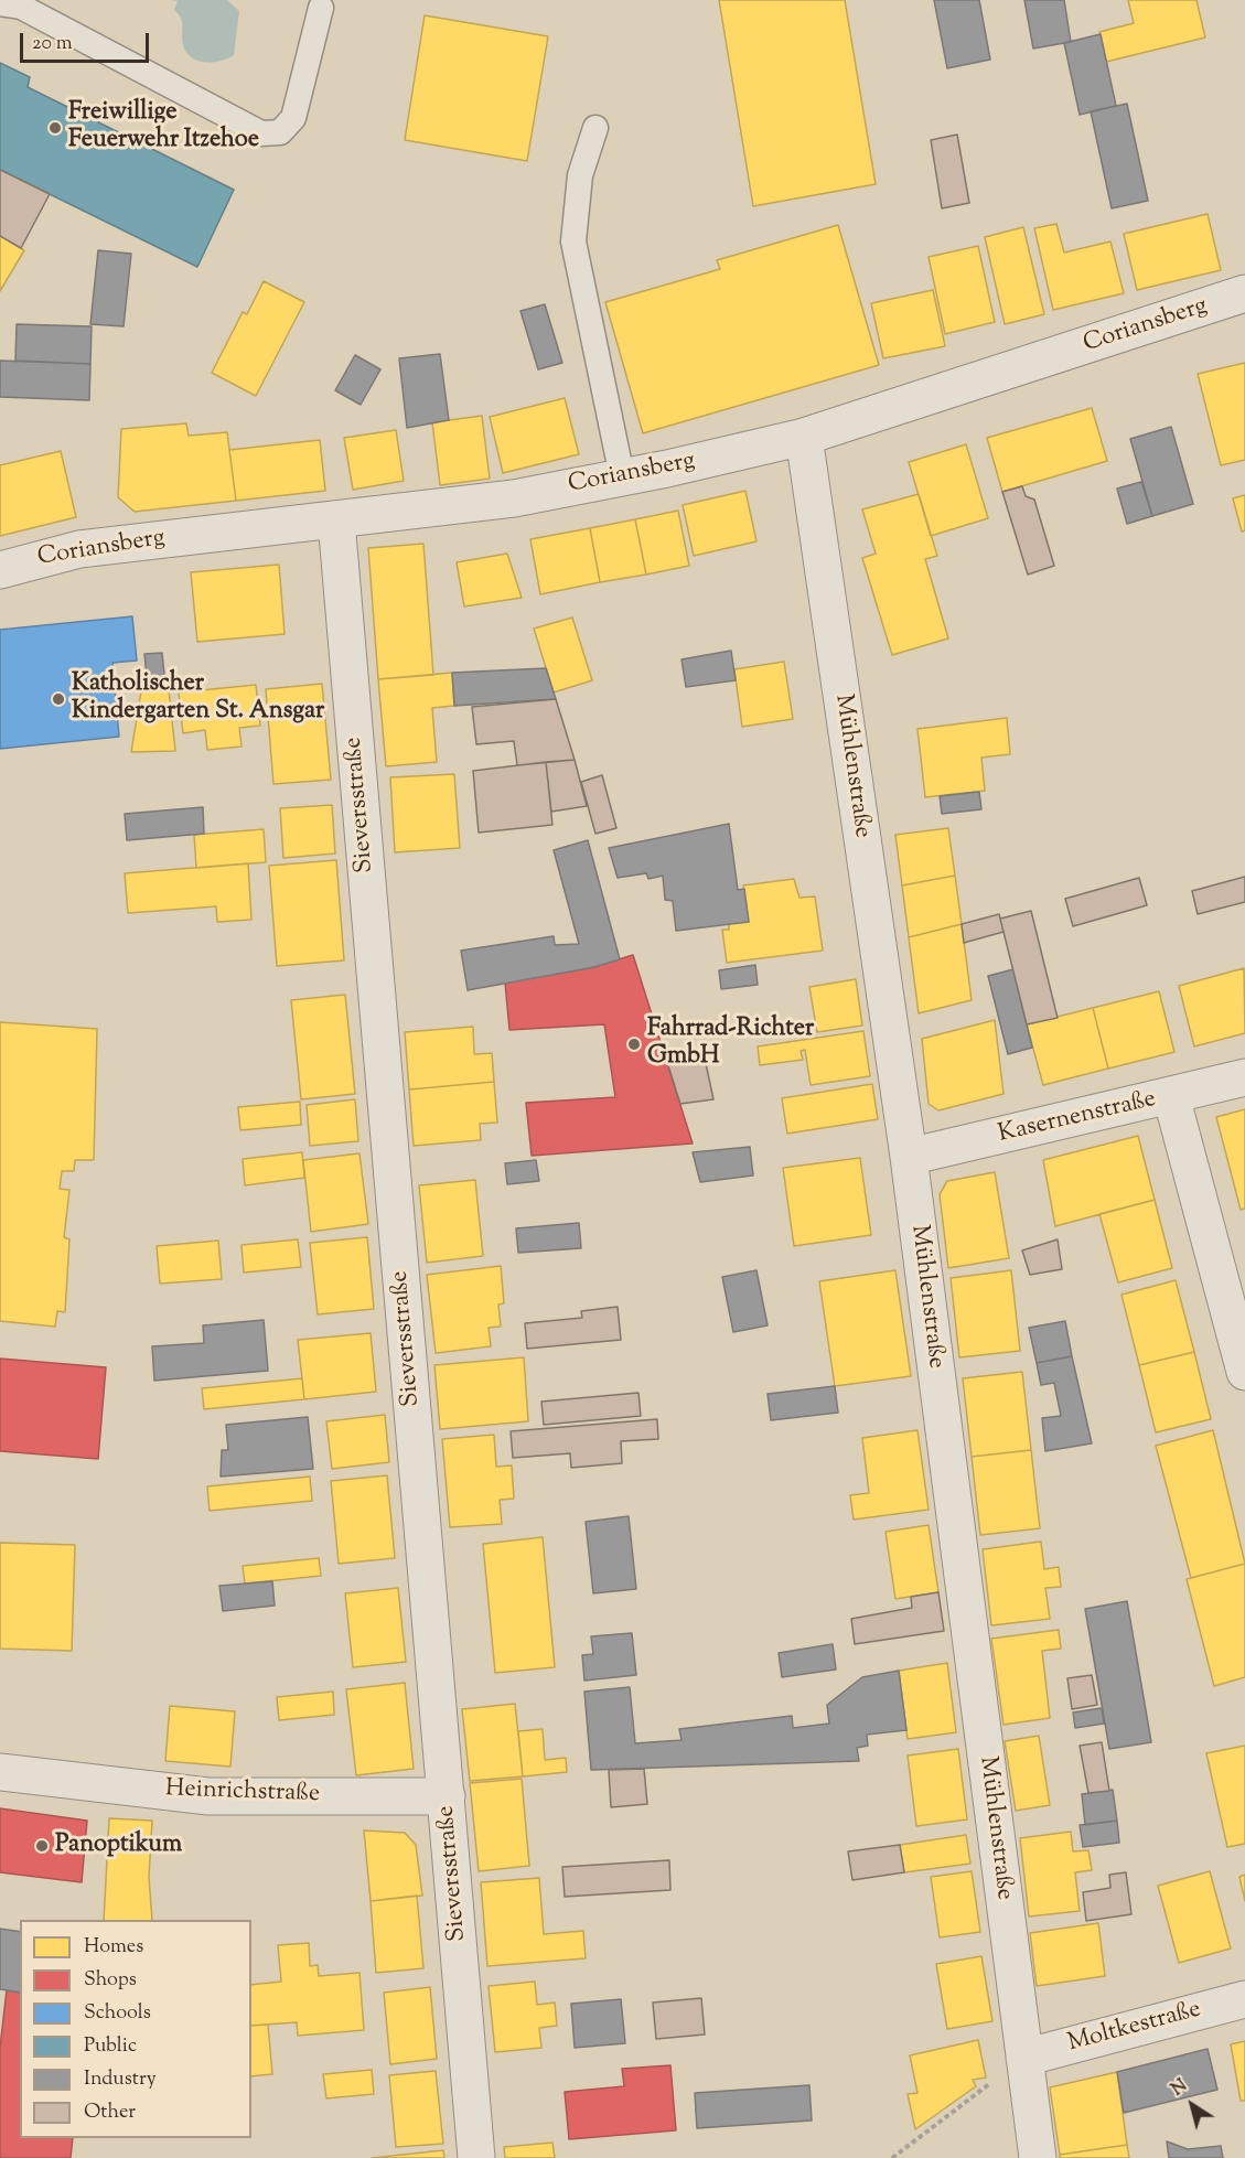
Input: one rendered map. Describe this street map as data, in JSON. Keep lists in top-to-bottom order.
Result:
{
  "streets": {
    "street": [
      "Coriansberg",
      "Mühlenstraße",
      "Sieversstraße",
      "Kasernenstraße",
      "Heinrichstraße",
      "Moltkestraße"
    ]
  },
  "crossings": [
    ["Coriansberg", "Mühlenstraße"],
    ["Coriansberg", "Sieversstraße"],
    ["Mühlenstraße", "Kasernenstraße"],
    ["Mühlenstraße", "Moltkestraße"],
    ["Sieversstraße", "Heinrichstraße"]
  ],
  "places": [
    "Freiwillige Feuerwehr Itzehoe",
    "Katholischer Kindergarten St. Ansgar",
    "Fahrrad-Richter GmbH",
    "Panoptikum"
  ],
  "legend": [
    "Homes",
    "Shops",
    "Schools",
    "Public",
    "Industry",
    "Other"
  ],
  "scale_bar": "20 m",
  "north": "top left"
}
